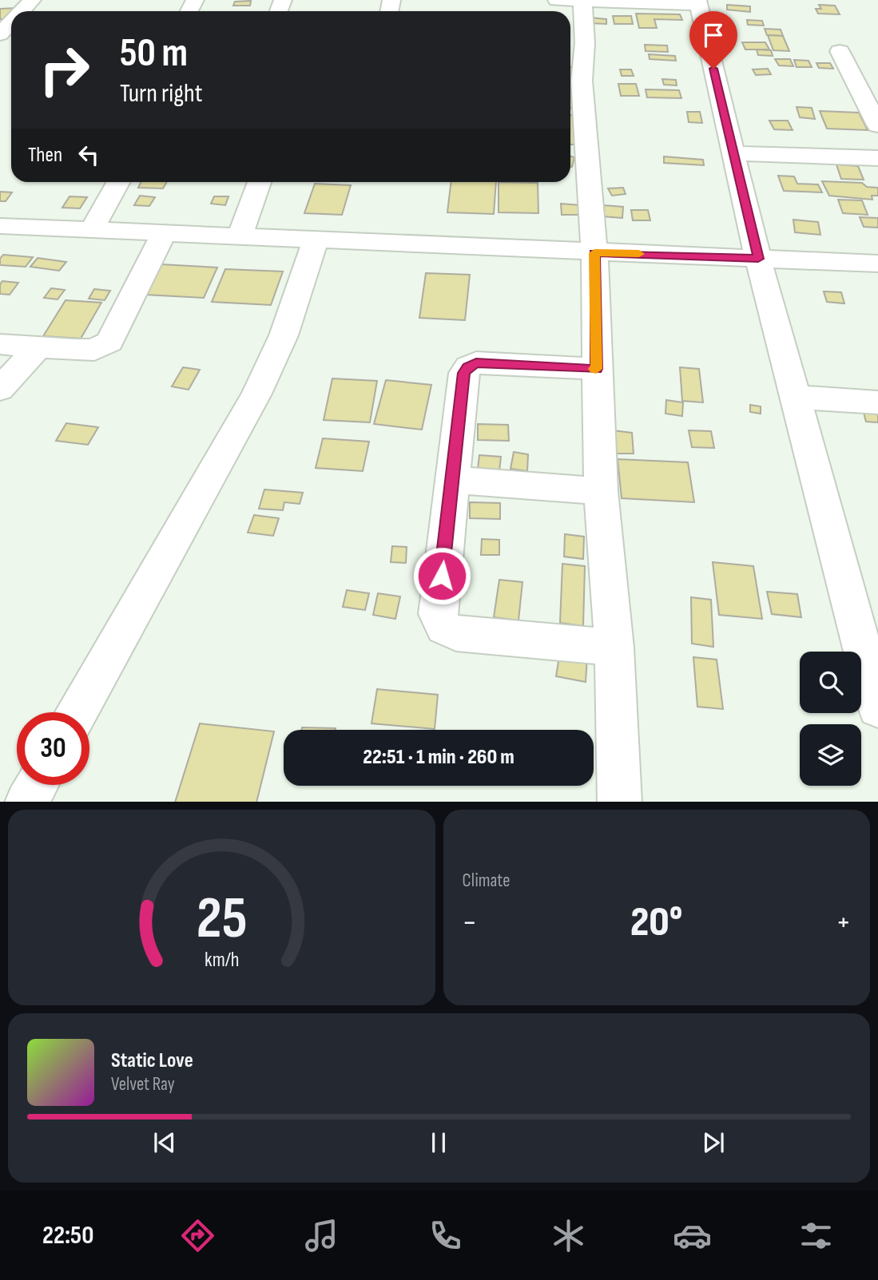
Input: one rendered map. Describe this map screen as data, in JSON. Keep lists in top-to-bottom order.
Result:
{
  "page": {
    "turn": ["50 m", "Turn right"],
    "then": "Then",
    "limit": "30",
    "trip": "22:51 · 1 min · 260 m",
    "tile": "Climate",
    "heat": ["−", "20°", "+"],
    "song": ["Static Love", "Velvet Ray"],
    "tabs": "22:50",
    "gauge": ["25", "km/h"]
  }
}
